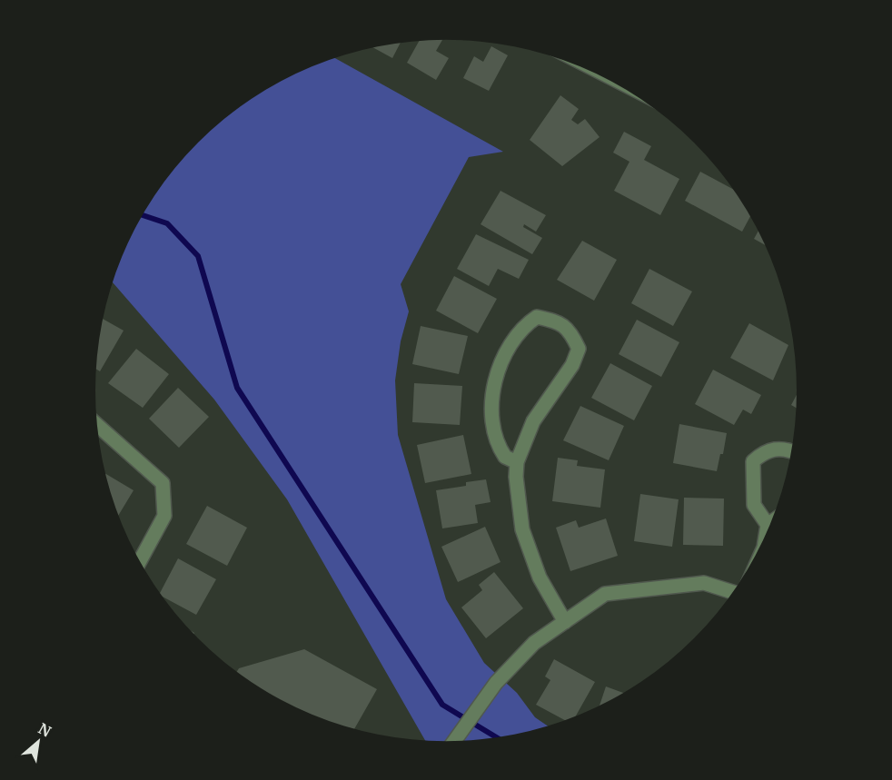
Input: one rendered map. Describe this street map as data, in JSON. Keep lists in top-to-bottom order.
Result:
{
  "north": "top right"
}
